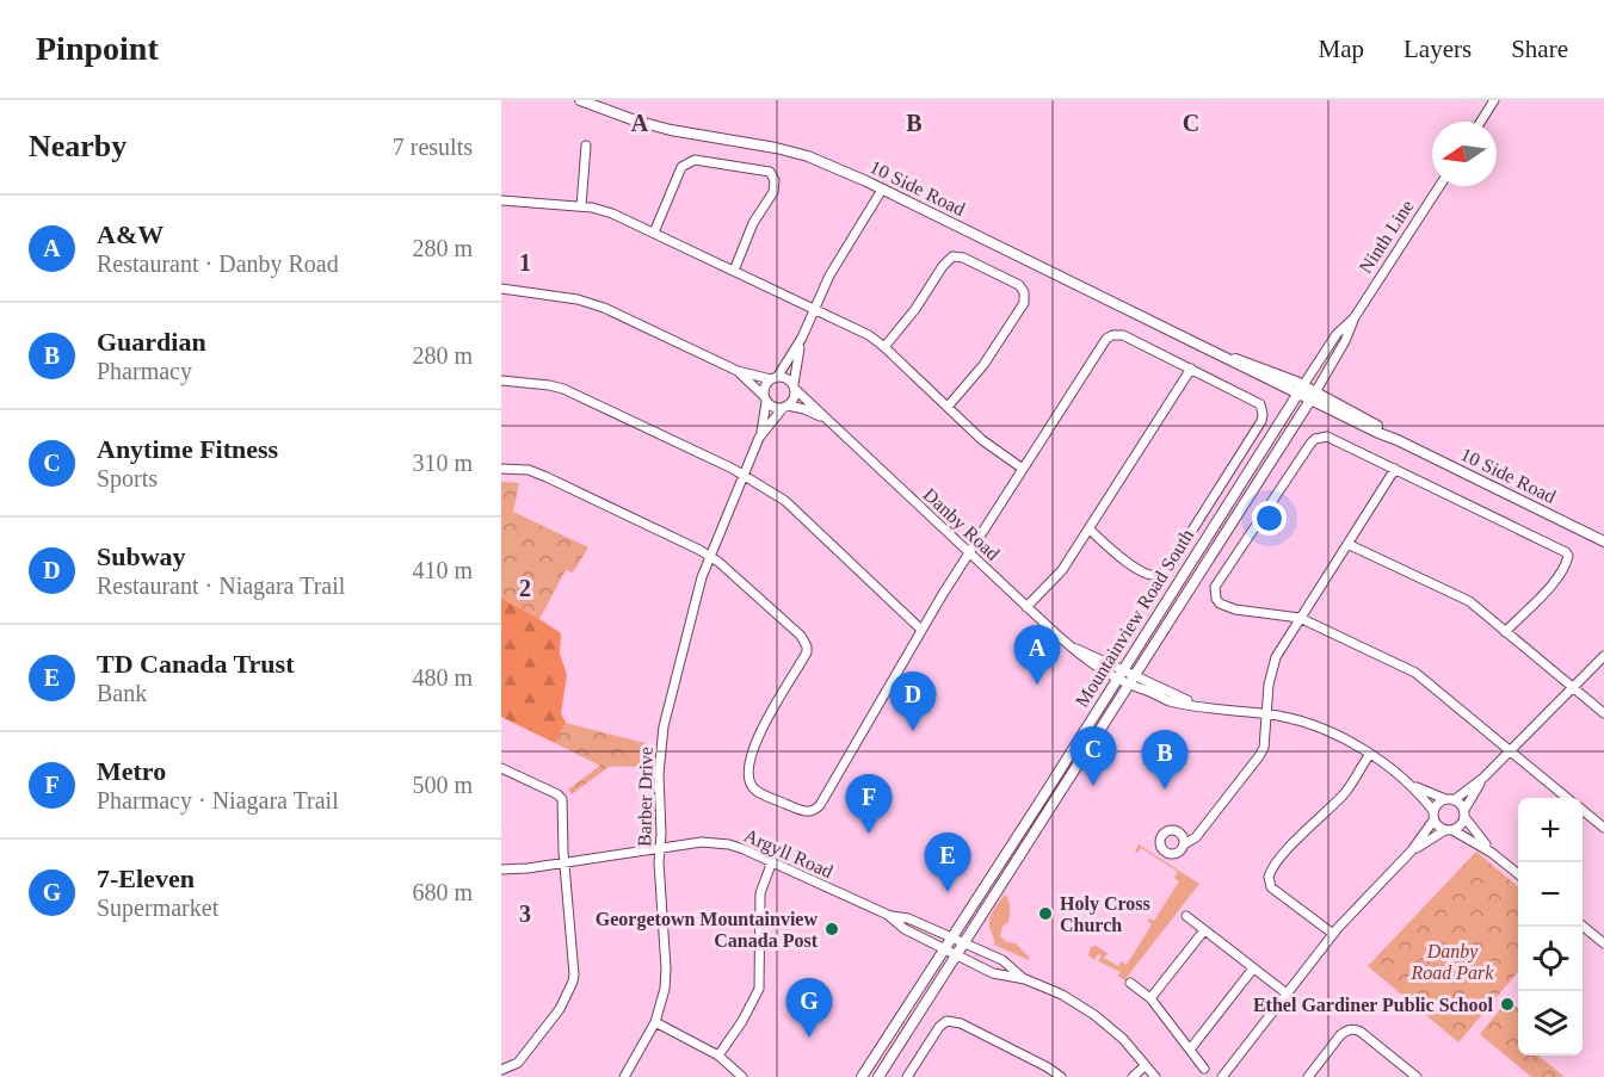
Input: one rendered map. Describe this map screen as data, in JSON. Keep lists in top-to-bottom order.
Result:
{
  "streets": {
    "main road": ["10 Side Road", "Mountainview Road South"],
    "street": [
      "Ninth Line",
      "Danby Road",
      "Barber Drive",
      "Argyll Road"
    ]
  },
  "crossings": [
    ["10 Side Road", "Ninth Line"],
    ["10 Side Road", "Mountainview Road South"],
    ["Ninth Line", "Mountainview Road South"],
    ["Danby Road", "Mountainview Road South"],
    ["Danby Road", "Barber Drive"],
    ["Mountainview Road South", "Argyll Road"],
    ["Barber Drive", "Argyll Road"]
  ],
  "parks": ["Danby Road Park"],
  "places": ["Holy Cross Church", "Georgetown Mountainview Canada Post", "Ethel Gardiner Public School"],
  "north": "left",
  "page": {
    "header": "Pinpoint",
    "nav": ["Map", "Layers", "Share"],
    "heading": ["Nearby", "7 results"],
    "list": [
      {
        "mark": "A",
        "name": "A&W",
        "note": "Restaurant · Danby Road",
        "value": "280 m"
      },
      {
        "mark": "B",
        "name": "Guardian",
        "note": "Pharmacy",
        "value": "280 m"
      },
      {
        "mark": "C",
        "name": "Anytime Fitness",
        "note": "Sports",
        "value": "310 m"
      },
      {
        "mark": "D",
        "name": "Subway",
        "note": "Restaurant · Niagara Trail",
        "value": "410 m"
      },
      {
        "mark": "E",
        "name": "TD Canada Trust",
        "note": "Bank",
        "value": "480 m"
      },
      {
        "mark": "F",
        "name": "Metro",
        "note": "Pharmacy · Niagara Trail",
        "value": "500 m"
      },
      {
        "mark": "G",
        "name": "7-Eleven",
        "note": "Supermarket",
        "value": "680 m"
      }
    ],
    "pins": [
      "A",
      "D",
      "C",
      "B",
      "F",
      "E",
      "G"
    ],
    "map_buttons": ["+", "−"]
  },
  "grid": {
    "columns": ["A", "B", "C"],
    "rows": ["1", "2", "3"]
  }
}
